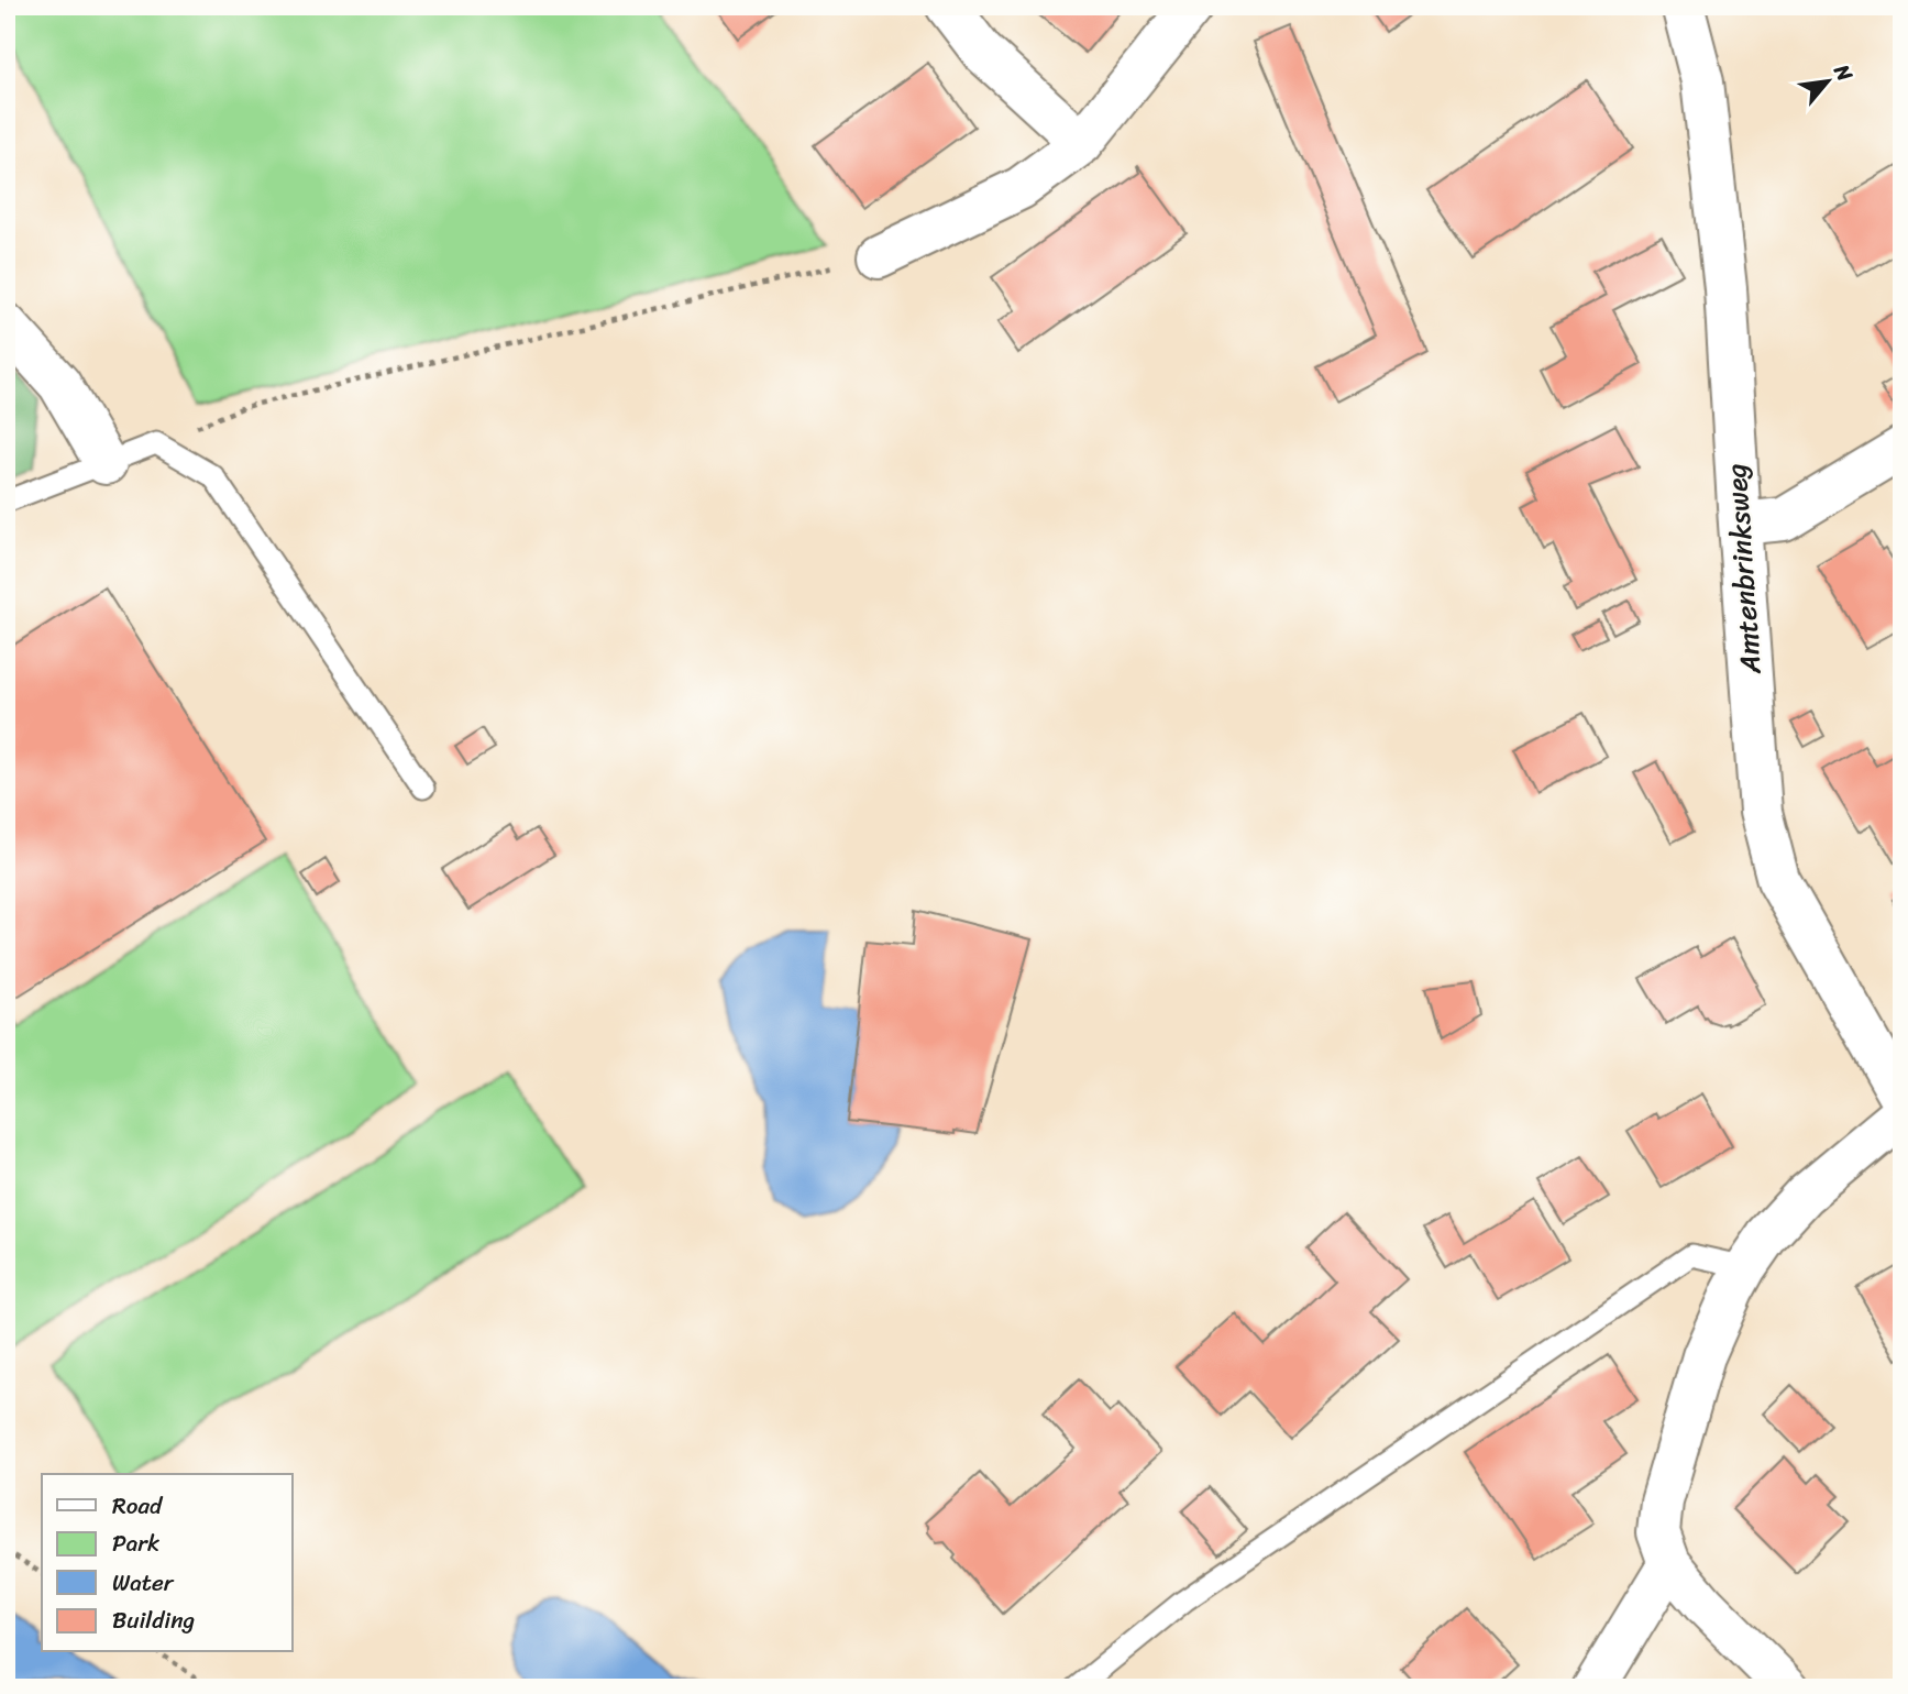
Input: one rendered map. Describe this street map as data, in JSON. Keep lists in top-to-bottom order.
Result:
{
  "streets": {
    "street": ["Amtenbrinksweg"]
  },
  "legend": [
    "Road",
    "Park",
    "Water",
    "Building"
  ],
  "north": "top right"
}
